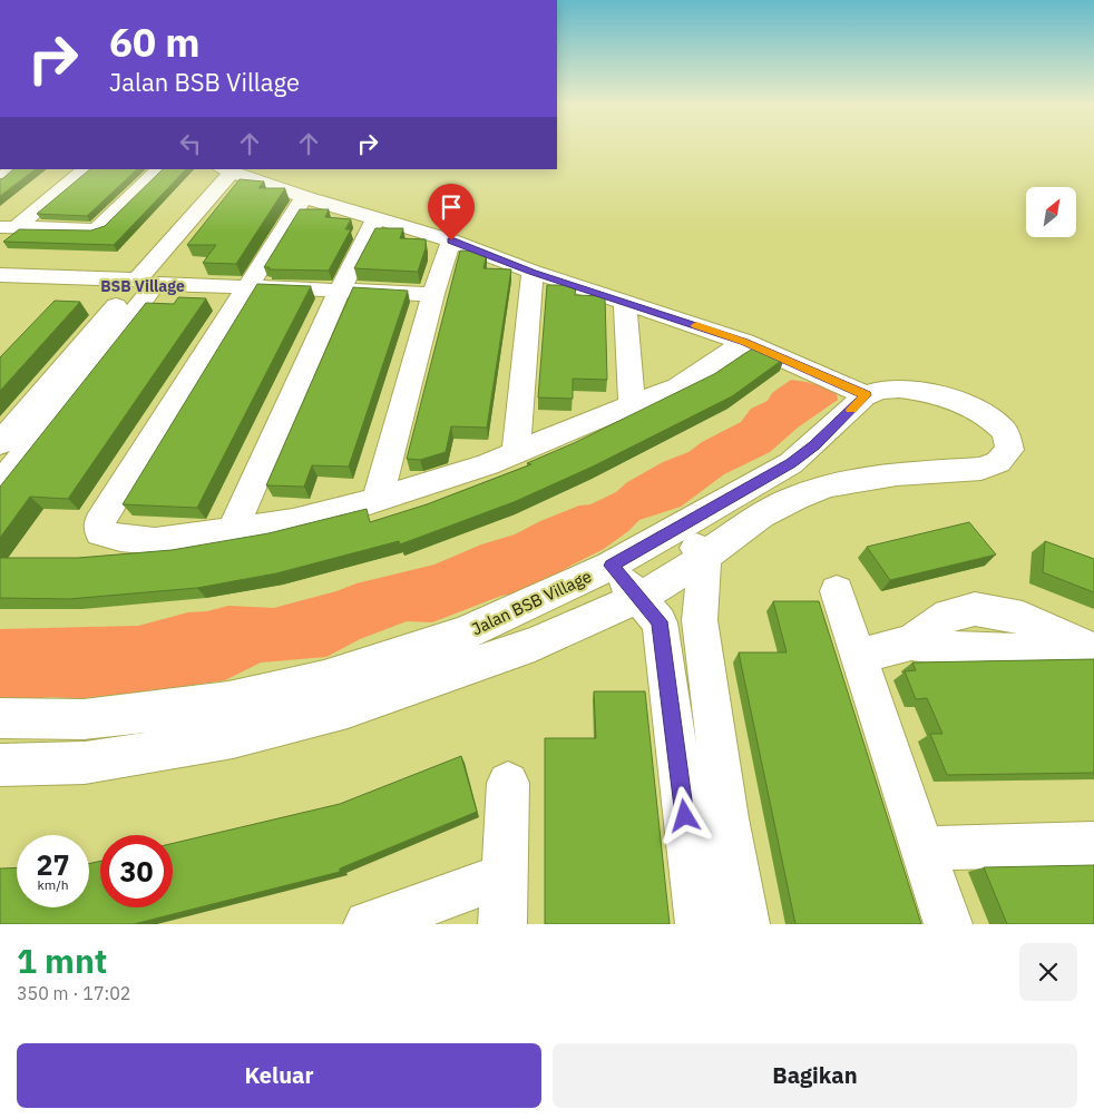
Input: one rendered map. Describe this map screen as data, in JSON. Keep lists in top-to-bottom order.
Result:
{
  "streets": {
    "street": ["Jalan BSB Village"]
  },
  "districts": ["BSB Village"],
  "north": "top right",
  "page": {
    "turn": ["60 m", "Jalan BSB Village"],
    "speed": "27 km/h",
    "limit": "30",
    "heading": ["1 mnt", "350 m · 17:02"],
    "buttons": ["Keluar", "Bagikan"]
  }
}
